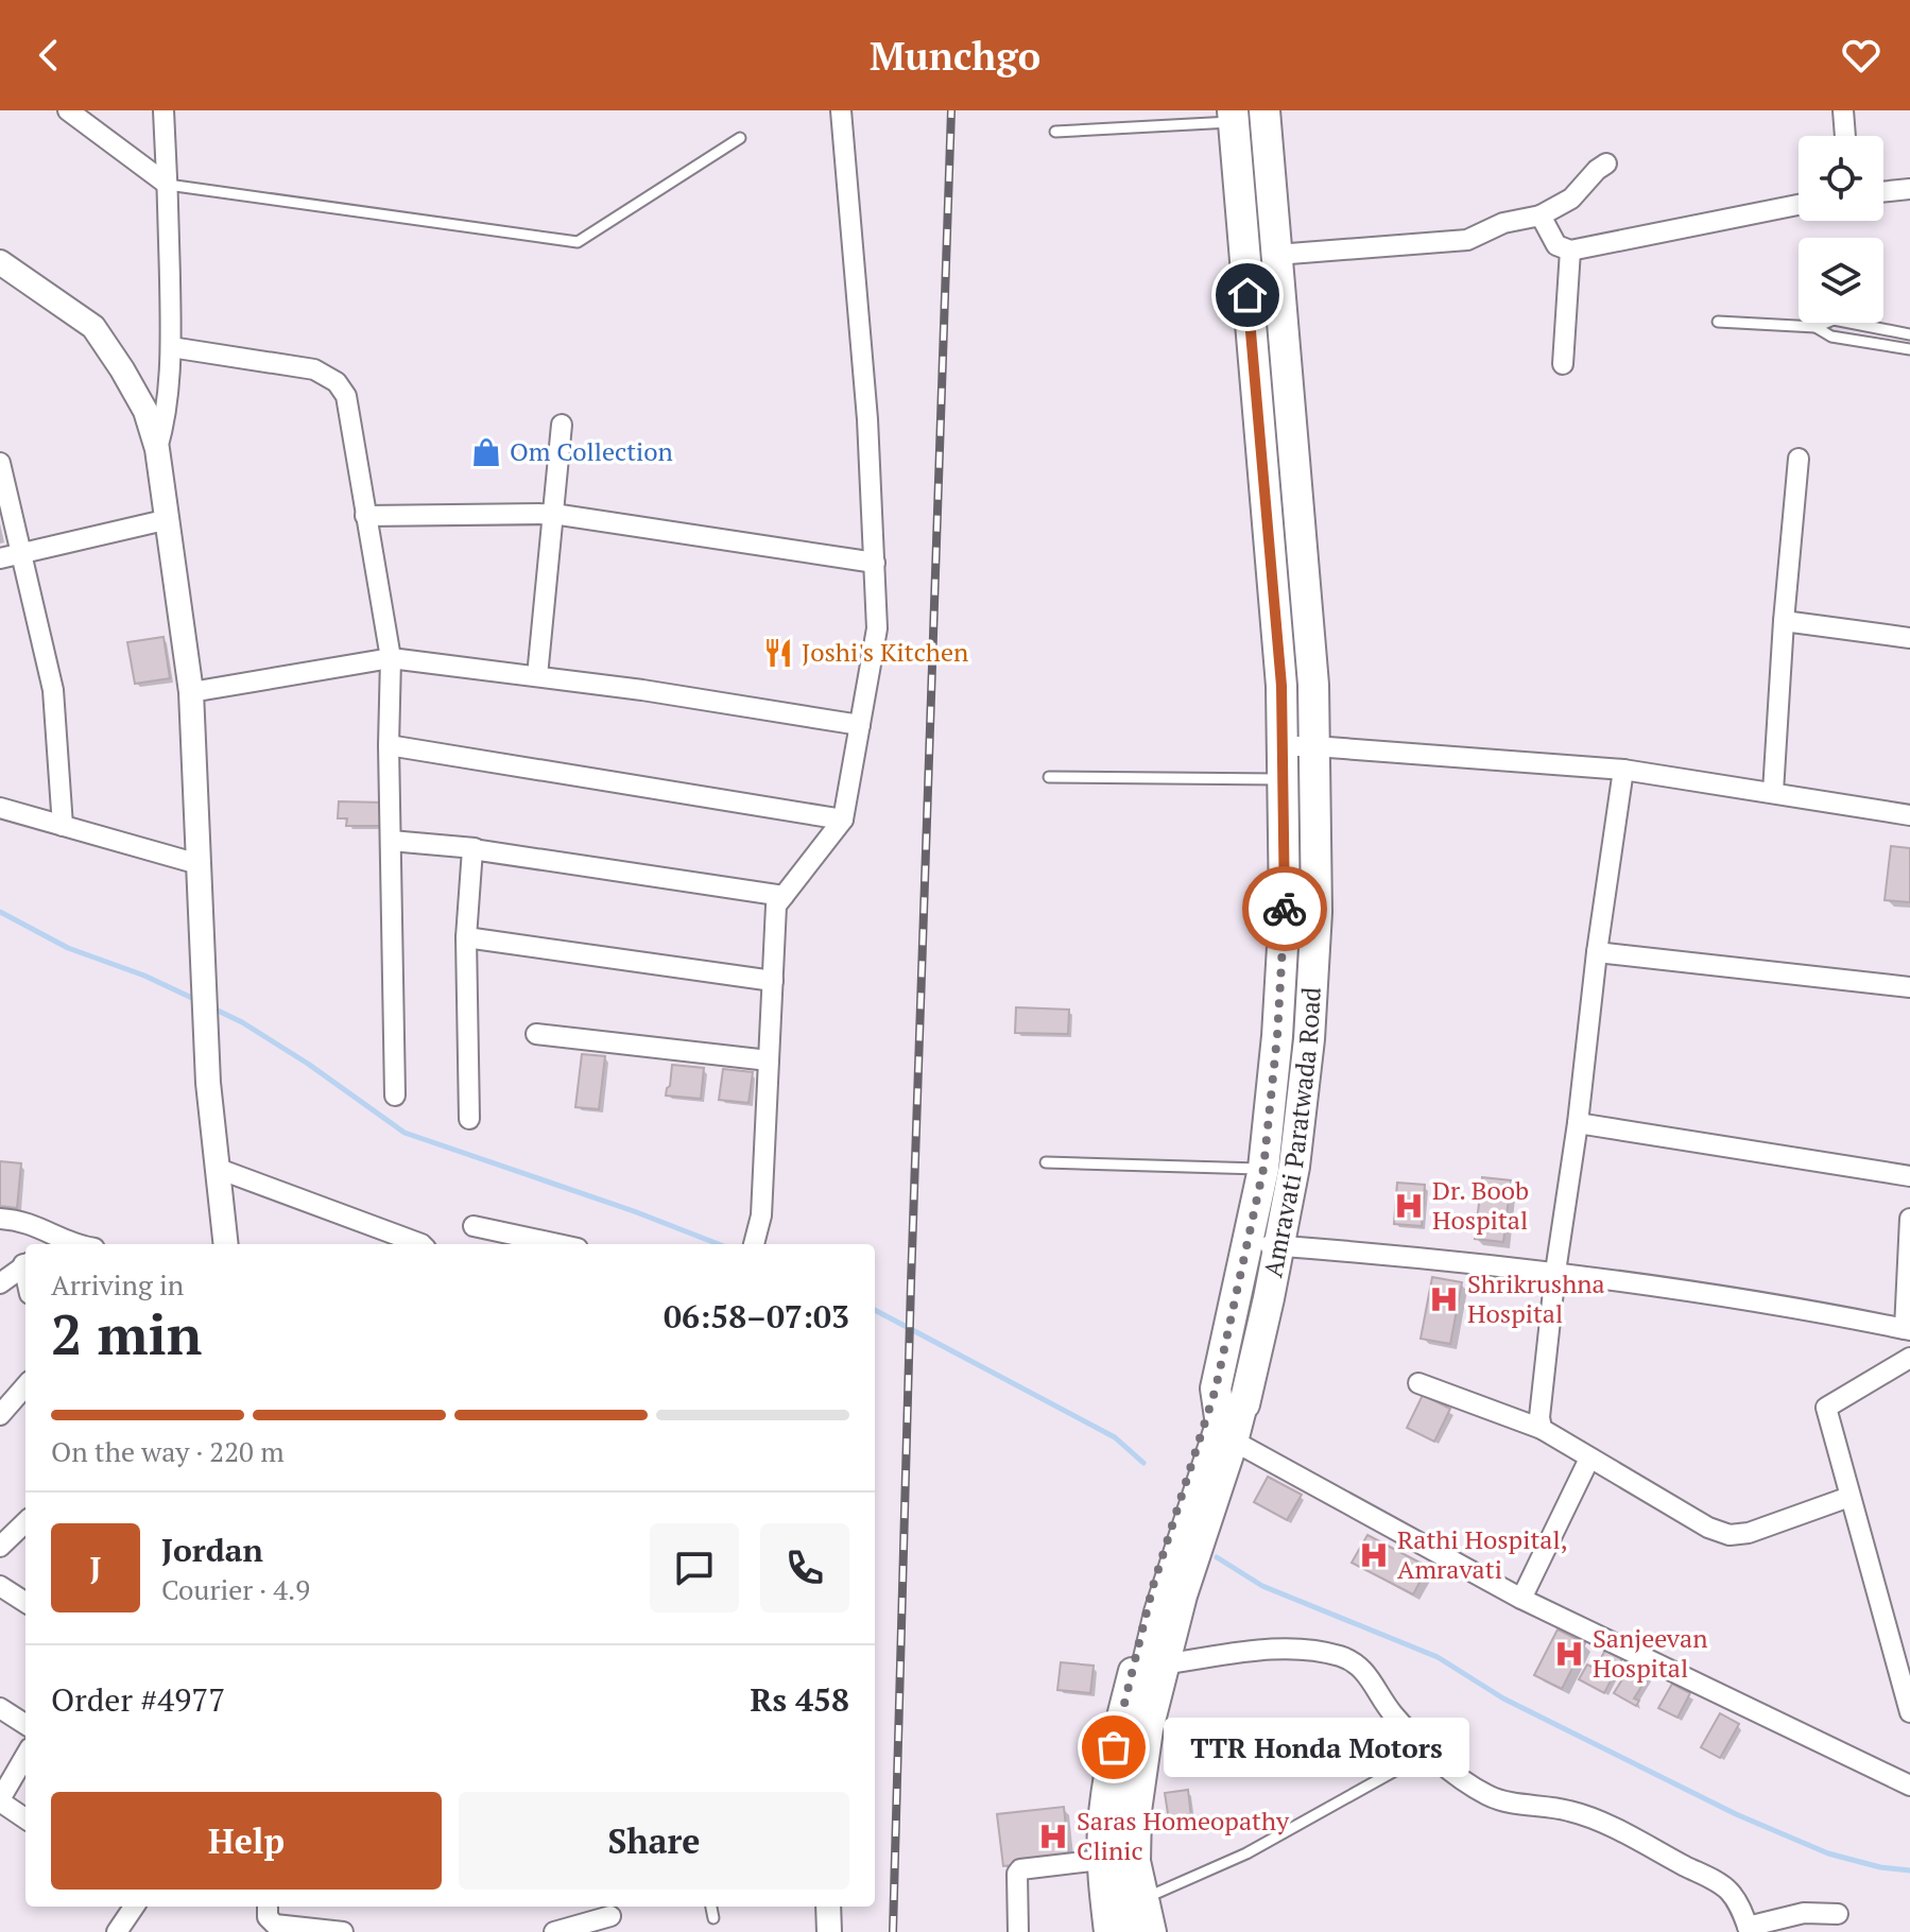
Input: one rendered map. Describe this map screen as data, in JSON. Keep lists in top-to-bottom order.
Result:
{
  "streets": {
    "main road": ["Amravati Paratwada Road"]
  },
  "places": {
    "shop": ["Om Collection"],
    "restaurant": ["Joshi's Kitchen"],
    "hospital": [
      "Dr. Boob Hospital",
      "Shrikrushna Hospital",
      "Rathi Hospital, Amravati",
      "Sanjeevan Hospital",
      "Saras Homeopathy Clinic"
    ],
    "other": ["TTR Honda Motors"]
  },
  "page": {
    "header": "Munchgo",
    "heading": ["2 min", "Arriving in", "06:58–07:03"],
    "panel": [
      "Jordan",
      "Courier · 4.9",
      "Order #4977",
      "Rs 458"
    ],
    "bar": "On the way · 220 m",
    "round": "J",
    "bubble": "TTR Honda Motors",
    "buttons": ["Help", "Share"]
  }
}
